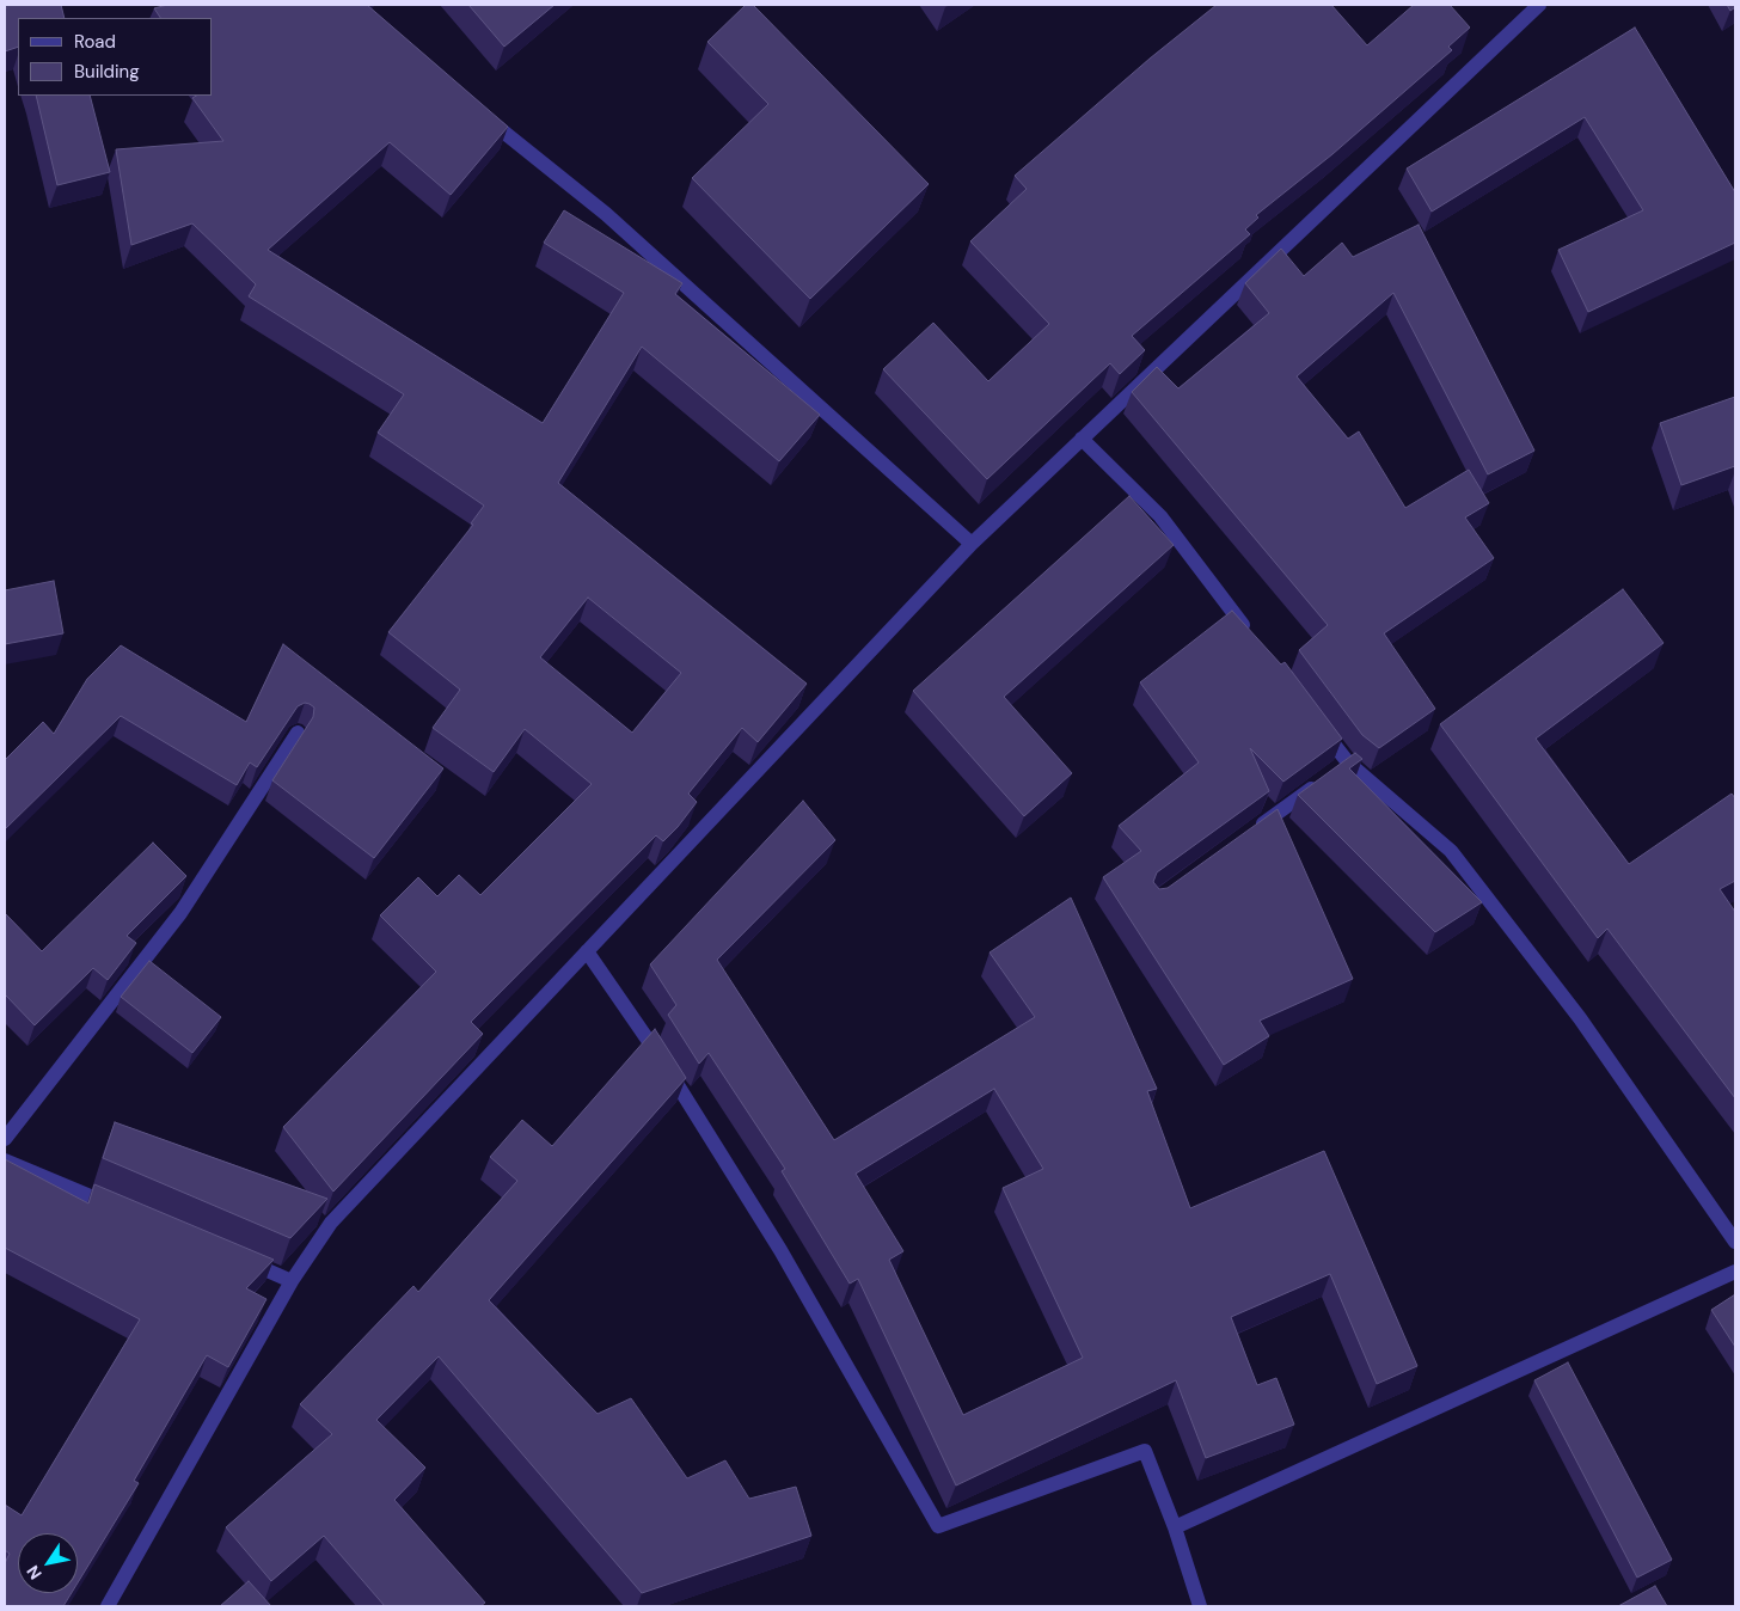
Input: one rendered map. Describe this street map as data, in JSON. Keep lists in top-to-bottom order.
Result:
{
  "legend": ["Road", "Building"],
  "north": "bottom left"
}
